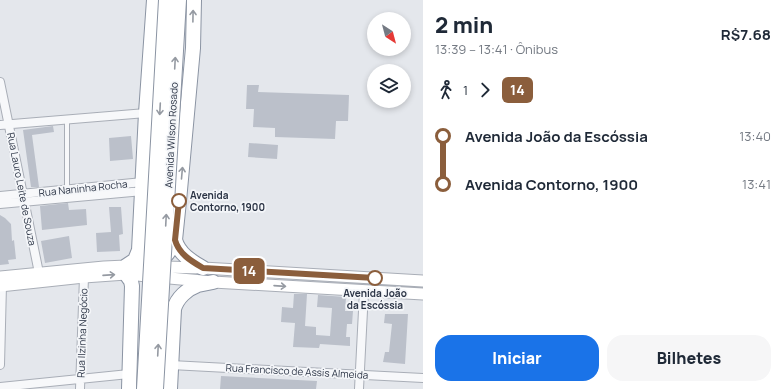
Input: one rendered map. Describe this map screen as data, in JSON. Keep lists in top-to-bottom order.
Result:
{
  "streets": {
    "highway": ["Avenida Wilson Rosado"],
    "street": [
      "Rua Naninha Rocha",
      "Rua Lauro Leite de Souza",
      "Rua Ilzinha Negócio",
      "Rua Francisco de Assis Almeida"
    ]
  },
  "crossings": [
    ["Rua Naninha Rocha", "Rua Lauro Leite de Souza"]
  ],
  "places": ["Avenida Contorno, 1900", "Avenida João da Escóssia"],
  "lines": ["bus line 14"],
  "north": "bottom right",
  "page": {
    "on_map": "14",
    "heading": ["2 min", "13:39 – 13:41 · Ônibus", "R$7.68"],
    "legs": ["1", "14"],
    "list": [
      {
        "name": "Avenida João da Escóssia",
        "value": "13:40"
      },
      {
        "name": "Avenida Contorno, 1900",
        "value": "13:41"
      }
    ],
    "buttons": ["Iniciar", "Bilhetes"]
  }
}
